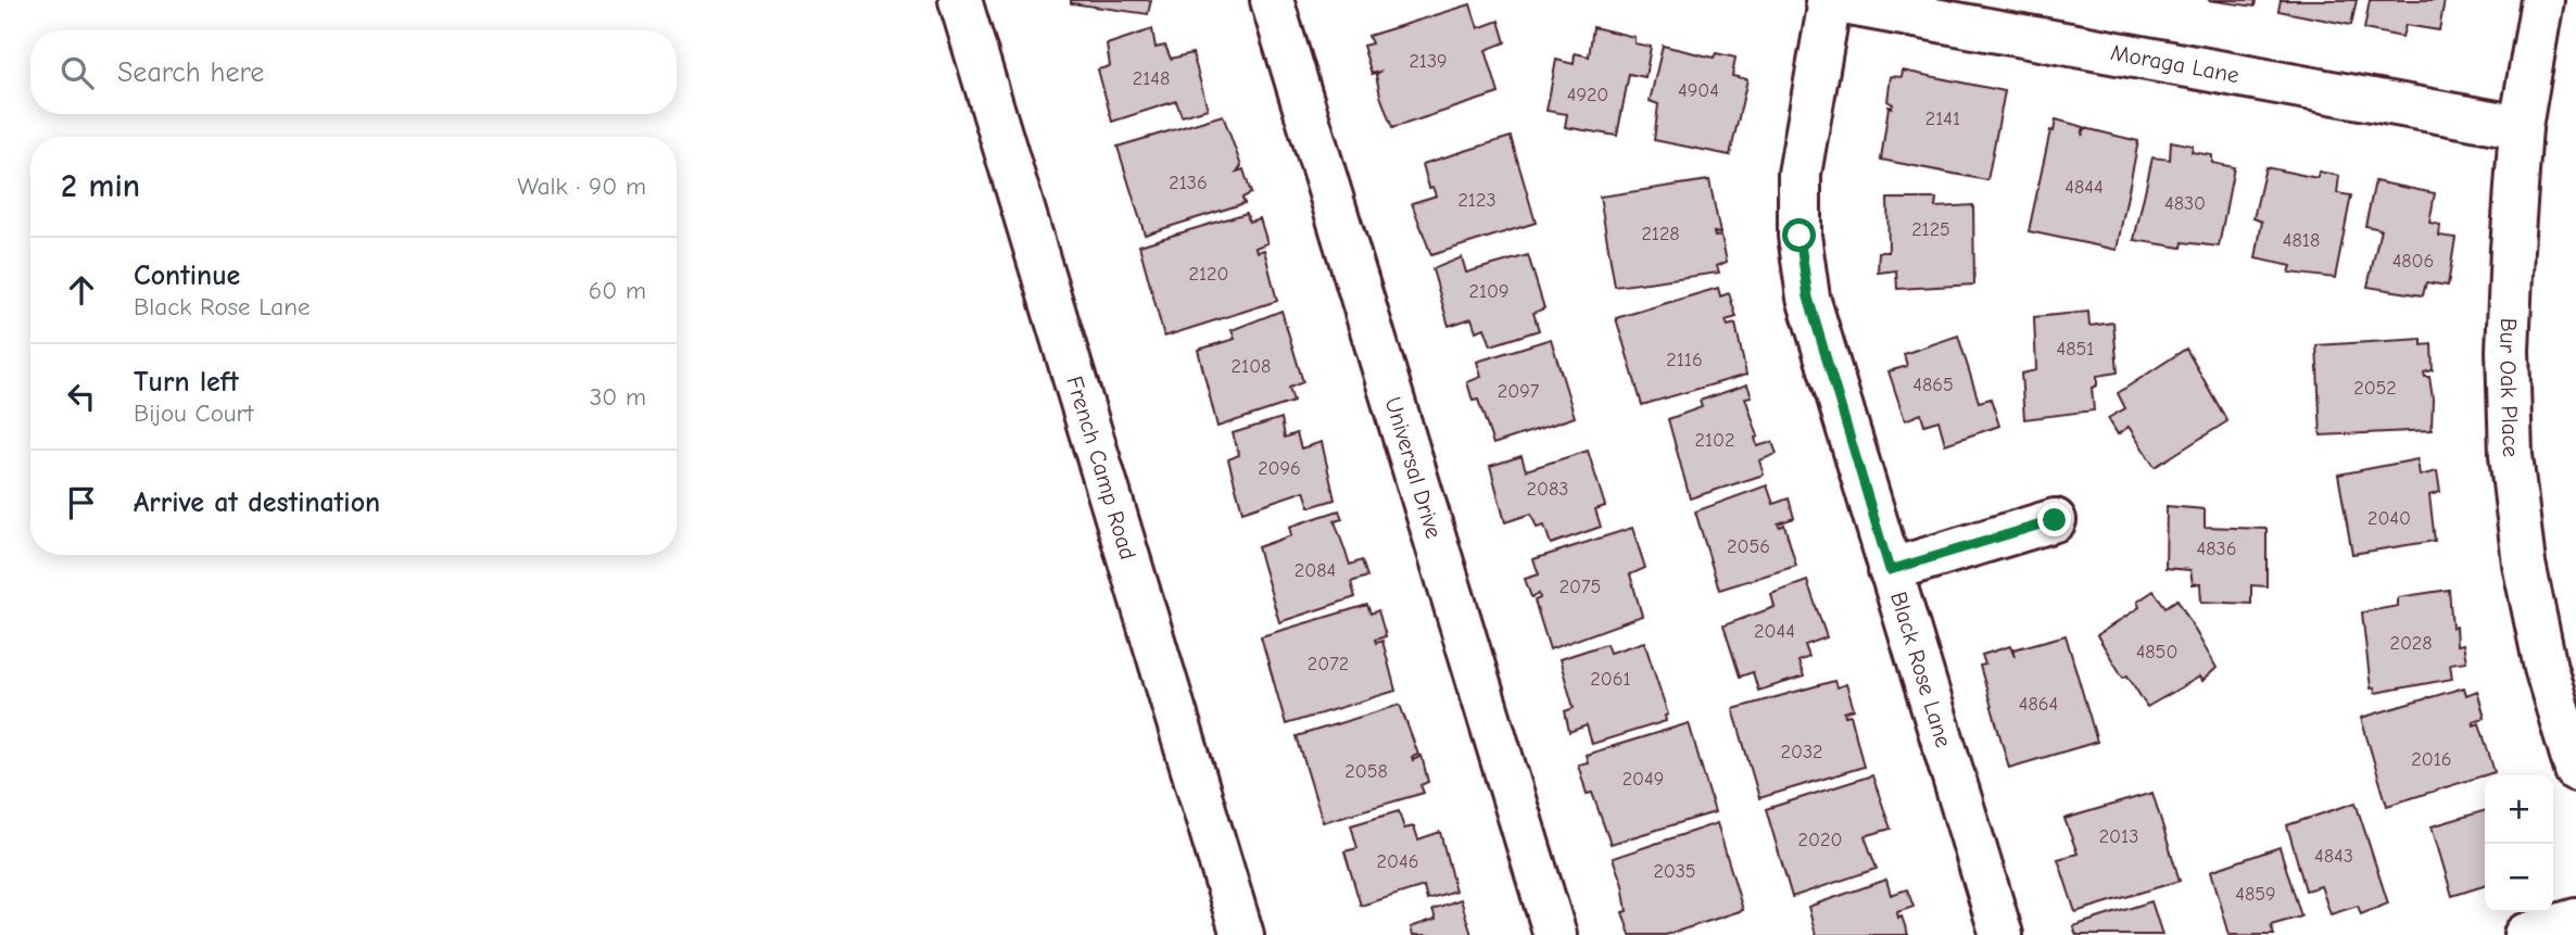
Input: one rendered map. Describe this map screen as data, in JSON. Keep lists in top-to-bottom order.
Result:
{
  "streets": {
    "street": [
      "Moraga Lane",
      "Bur Oak Place",
      "French Camp Road",
      "Universal Drive",
      "Black Rose Lane"
    ]
  },
  "crossings": [
    ["Moraga Lane", "Bur Oak Place"],
    ["Moraga Lane", "Black Rose Lane"]
  ],
  "house_numbers": [
    "2139",
    "2148",
    "4904",
    "4920",
    "2141",
    "2136",
    "4844",
    "2123",
    "4830",
    "2125",
    "2128",
    "4818",
    "4806",
    "2120",
    "2109",
    "4851",
    "2116",
    "2108",
    "4865",
    "2052",
    "2097",
    "2102",
    "2096",
    "2083",
    "2040",
    "2056",
    "4836",
    "2084",
    "2075",
    "2044",
    "2028",
    "4850",
    "2072",
    "2061",
    "4864",
    "2032",
    "2016",
    "2058",
    "2049",
    "2013",
    "2020",
    "4843",
    "2046",
    "2035",
    "4859"
  ],
  "page": {
    "search": "Search here",
    "heading": ["2 min", "Walk · 90 m"],
    "list": [
      ["Continue", "Black Rose Lane", "60 m"],
      ["Turn left", "Bijou Court", "30 m"],
      "Arrive at destination"
    ],
    "map_buttons": ["+", "−"]
  }
}
